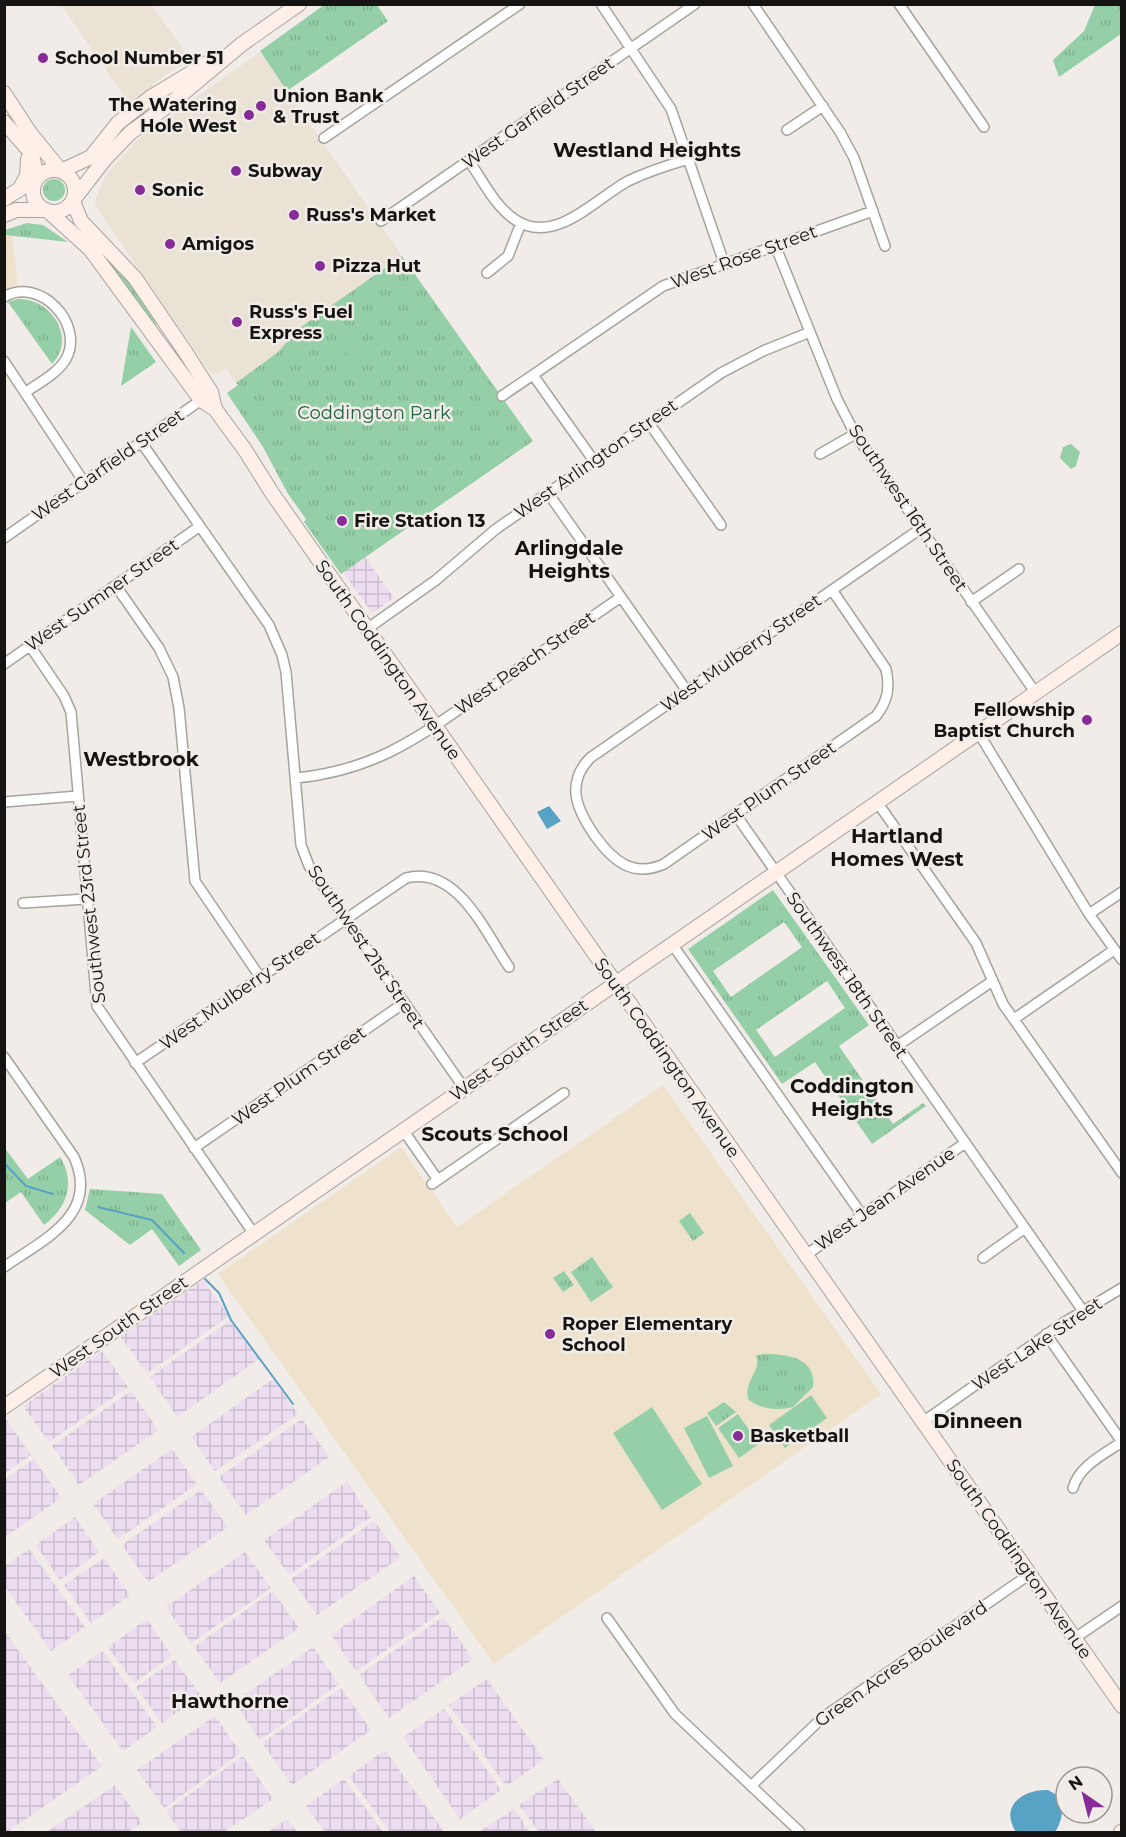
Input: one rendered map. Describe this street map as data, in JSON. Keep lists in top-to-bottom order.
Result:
{
  "streets": {
    "main road": ["South Coddington Avenue", "West South Street"],
    "street": [
      "West Garfield Street",
      "West Rose Street",
      "West Arlington Street",
      "Southwest 16th Street",
      "West Sumner Street",
      "West Mulberry Street",
      "West Peach Street",
      "West Plum Street",
      "Southwest 23rd Street",
      "Southwest 21st Street",
      "Southwest 18th Street",
      "West Jean Avenue",
      "West Lake Street",
      "Green Acres Boulevard"
    ]
  },
  "crossings": [
    ["West Garfield Street", "South Coddington Avenue"],
    ["West Garfield Street", "Southwest 21st Street"],
    ["West Rose Street", "Southwest 16th Street"],
    ["West Arlington Street", "Southwest 16th Street"],
    ["West Arlington Street", "South Coddington Avenue"],
    ["Southwest 16th Street", "West Mulberry Street"],
    ["Southwest 16th Street", "West South Street"],
    ["West Sumner Street", "Southwest 23rd Street"],
    ["West Sumner Street", "Southwest 21st Street"],
    ["West Mulberry Street", "West Plum Street"],
    ["West Mulberry Street", "Southwest 23rd Street"],
    ["West Mulberry Street", "Southwest 21st Street"],
    ["South Coddington Avenue", "West Peach Street"],
    ["South Coddington Avenue", "West South Street"],
    ["South Coddington Avenue", "West Jean Avenue"],
    ["South Coddington Avenue", "West Lake Street"],
    ["South Coddington Avenue", "Green Acres Boulevard"],
    ["West Peach Street", "Southwest 21st Street"],
    ["West Plum Street", "Southwest 23rd Street"],
    ["West Plum Street", "Southwest 21st Street"],
    ["West Plum Street", "Southwest 18th Street"],
    ["Southwest 23rd Street", "West South Street"],
    ["Southwest 21st Street", "West South Street"],
    ["Southwest 18th Street", "West South Street"],
    ["Southwest 18th Street", "West Jean Avenue"],
    ["Southwest 18th Street", "West Lake Street"]
  ],
  "districts": [
    "Westland Heights",
    "Arlingdale Heights",
    "Westbrook",
    "Hartland Homes West",
    "Coddington Heights",
    "Scouts School",
    "Dinneen",
    "Hawthorne"
  ],
  "parks": ["Coddington Park"],
  "places": [
    "School Number 51",
    "Union Bank & Trust",
    "The Watering Hole West",
    "Subway",
    "Sonic",
    "Russ's Market",
    "Amigos",
    "Pizza Hut",
    "Russ's Fuel Express",
    "Fire Station 13",
    "Fellowship Baptist Church",
    "Roper Elementary School",
    "Basketball"
  ],
  "north": "top left"
}
